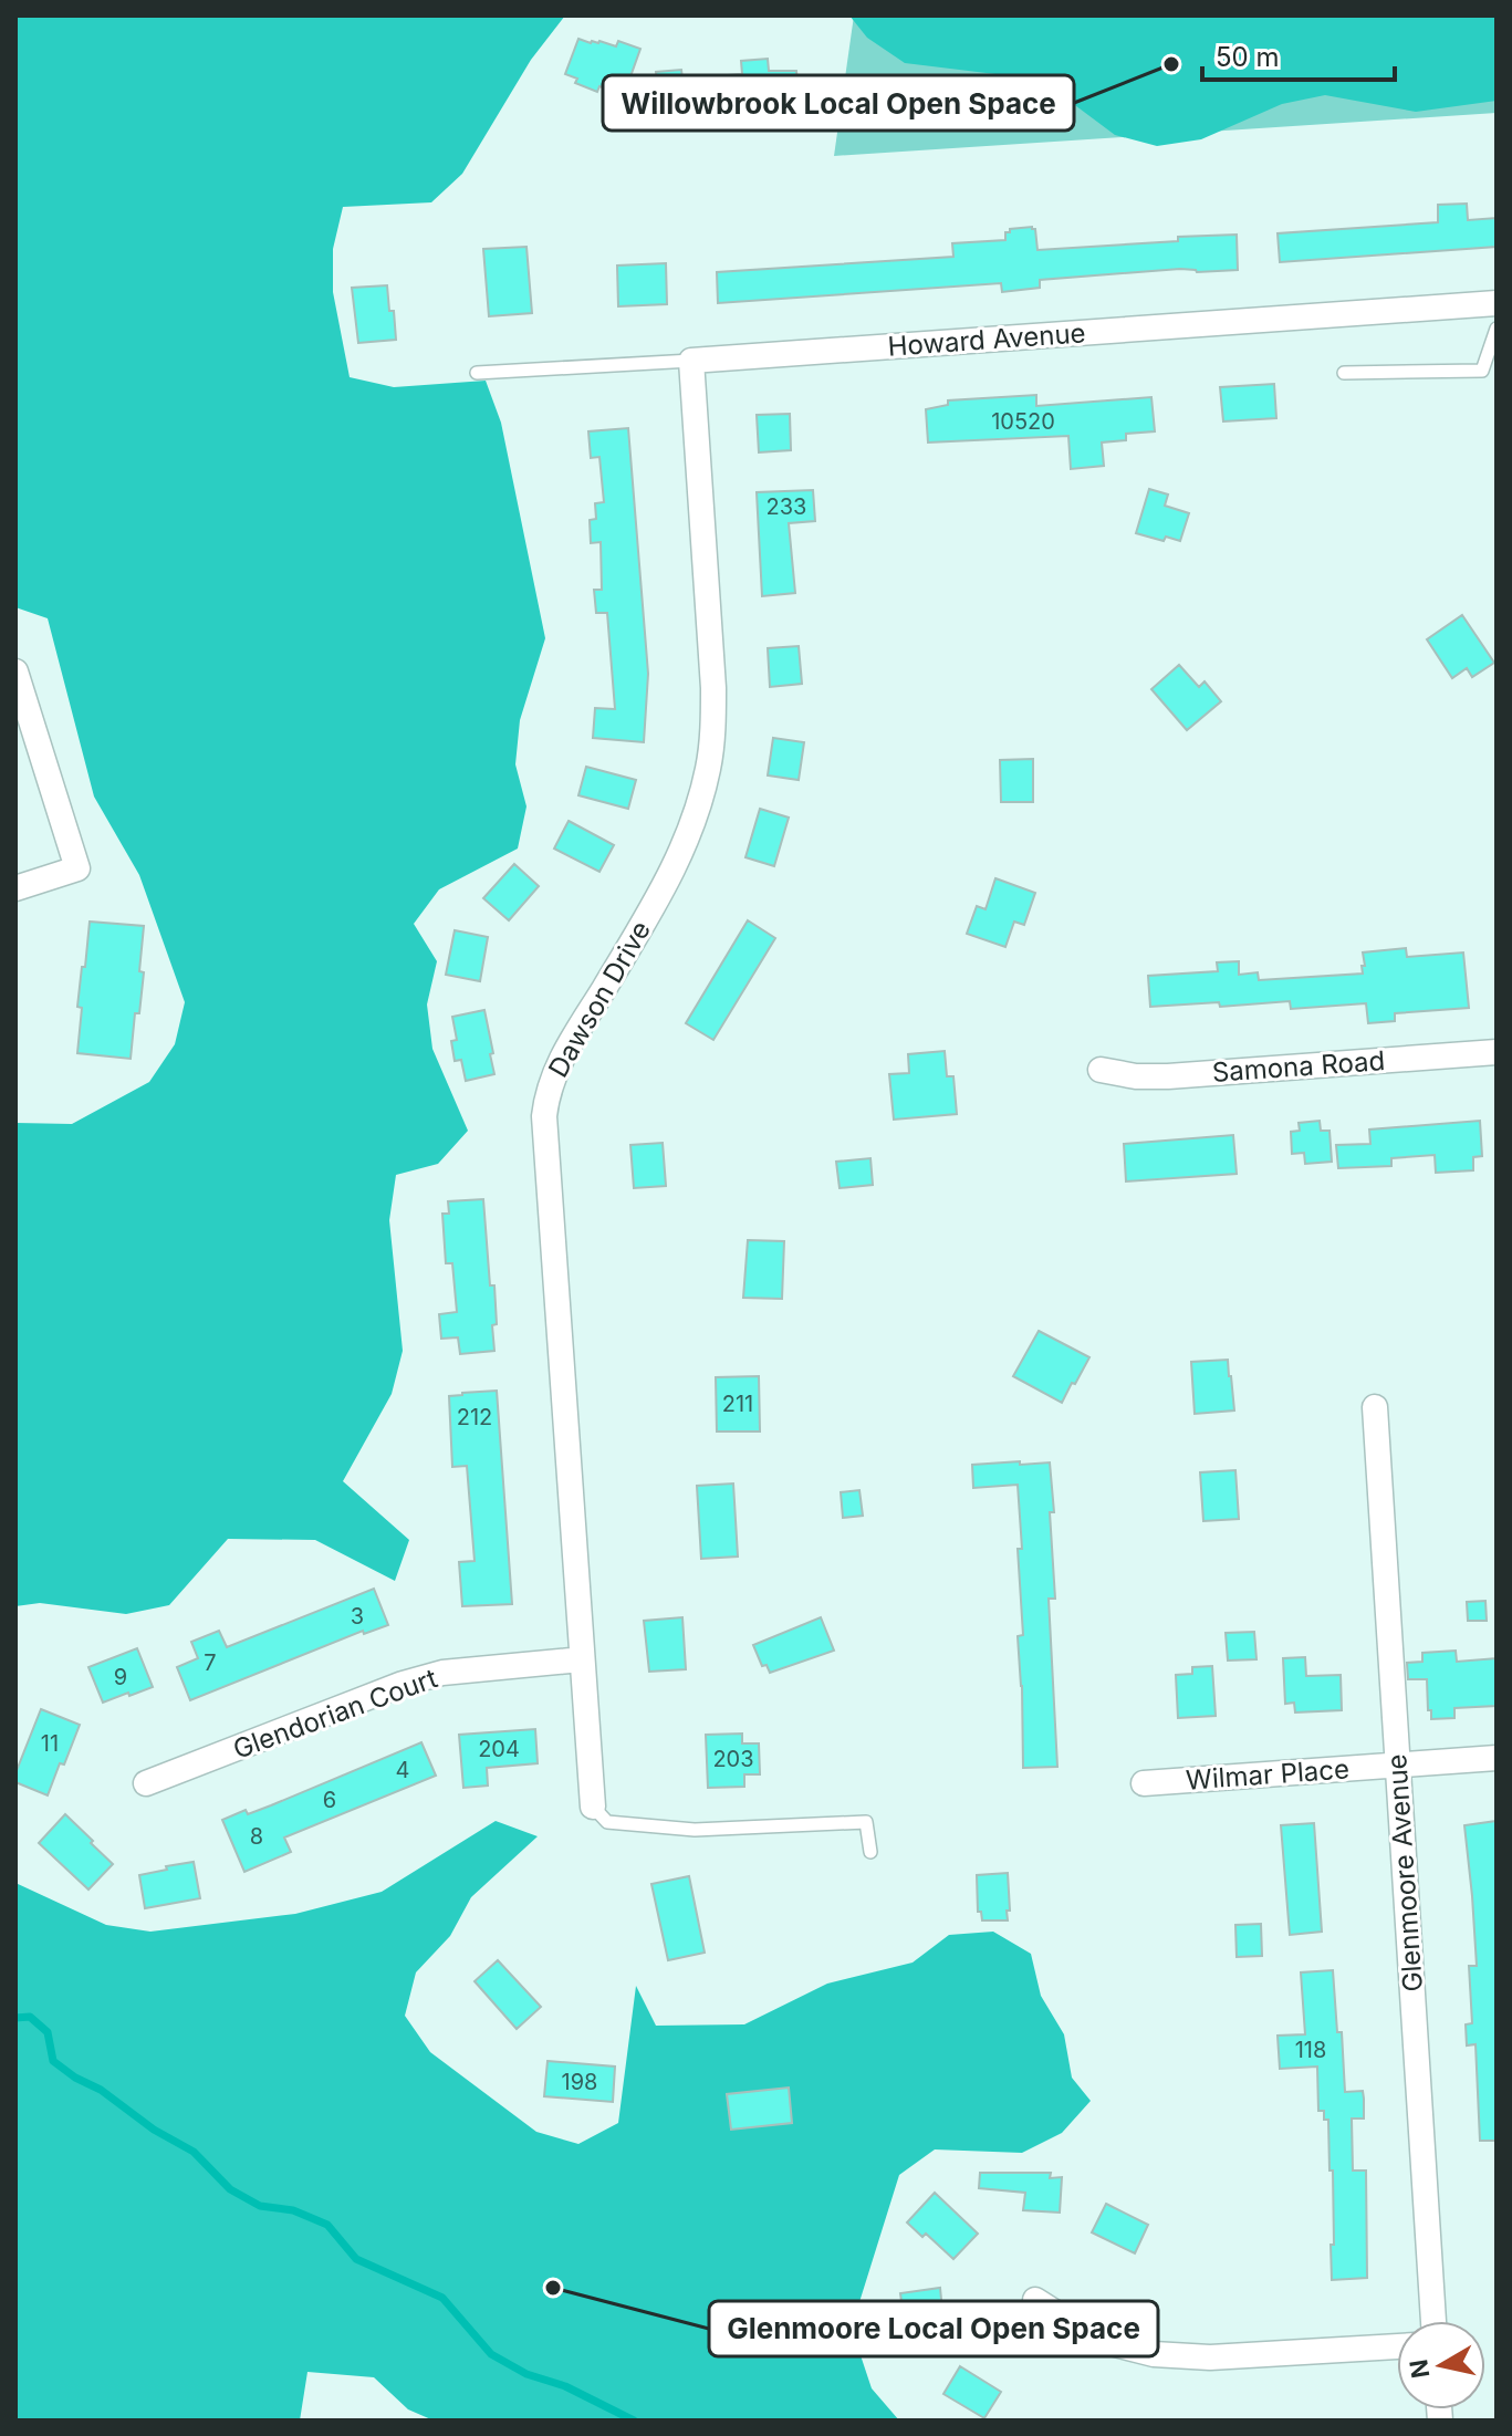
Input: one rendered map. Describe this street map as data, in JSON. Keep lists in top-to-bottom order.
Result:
{
  "streets": {
    "street": [
      "Howard Avenue",
      "Dawson Drive",
      "Samona Road",
      "Glendorian Court",
      "Wilmar Place",
      "Glenmoore Avenue"
    ]
  },
  "crossings": [
    ["Howard Avenue", "Dawson Drive"],
    ["Dawson Drive", "Glendorian Court"],
    ["Wilmar Place", "Glenmoore Avenue"]
  ],
  "places": ["Willowbrook Local Open Space", "Glenmoore Local Open Space"],
  "house_numbers": [
    "10520",
    "233",
    "211",
    "212",
    "3",
    "7",
    "9",
    "11",
    "204",
    "203",
    "4",
    "6",
    "8",
    "118",
    "198"
  ],
  "scale_bar": "50 m",
  "north": "left"
}
